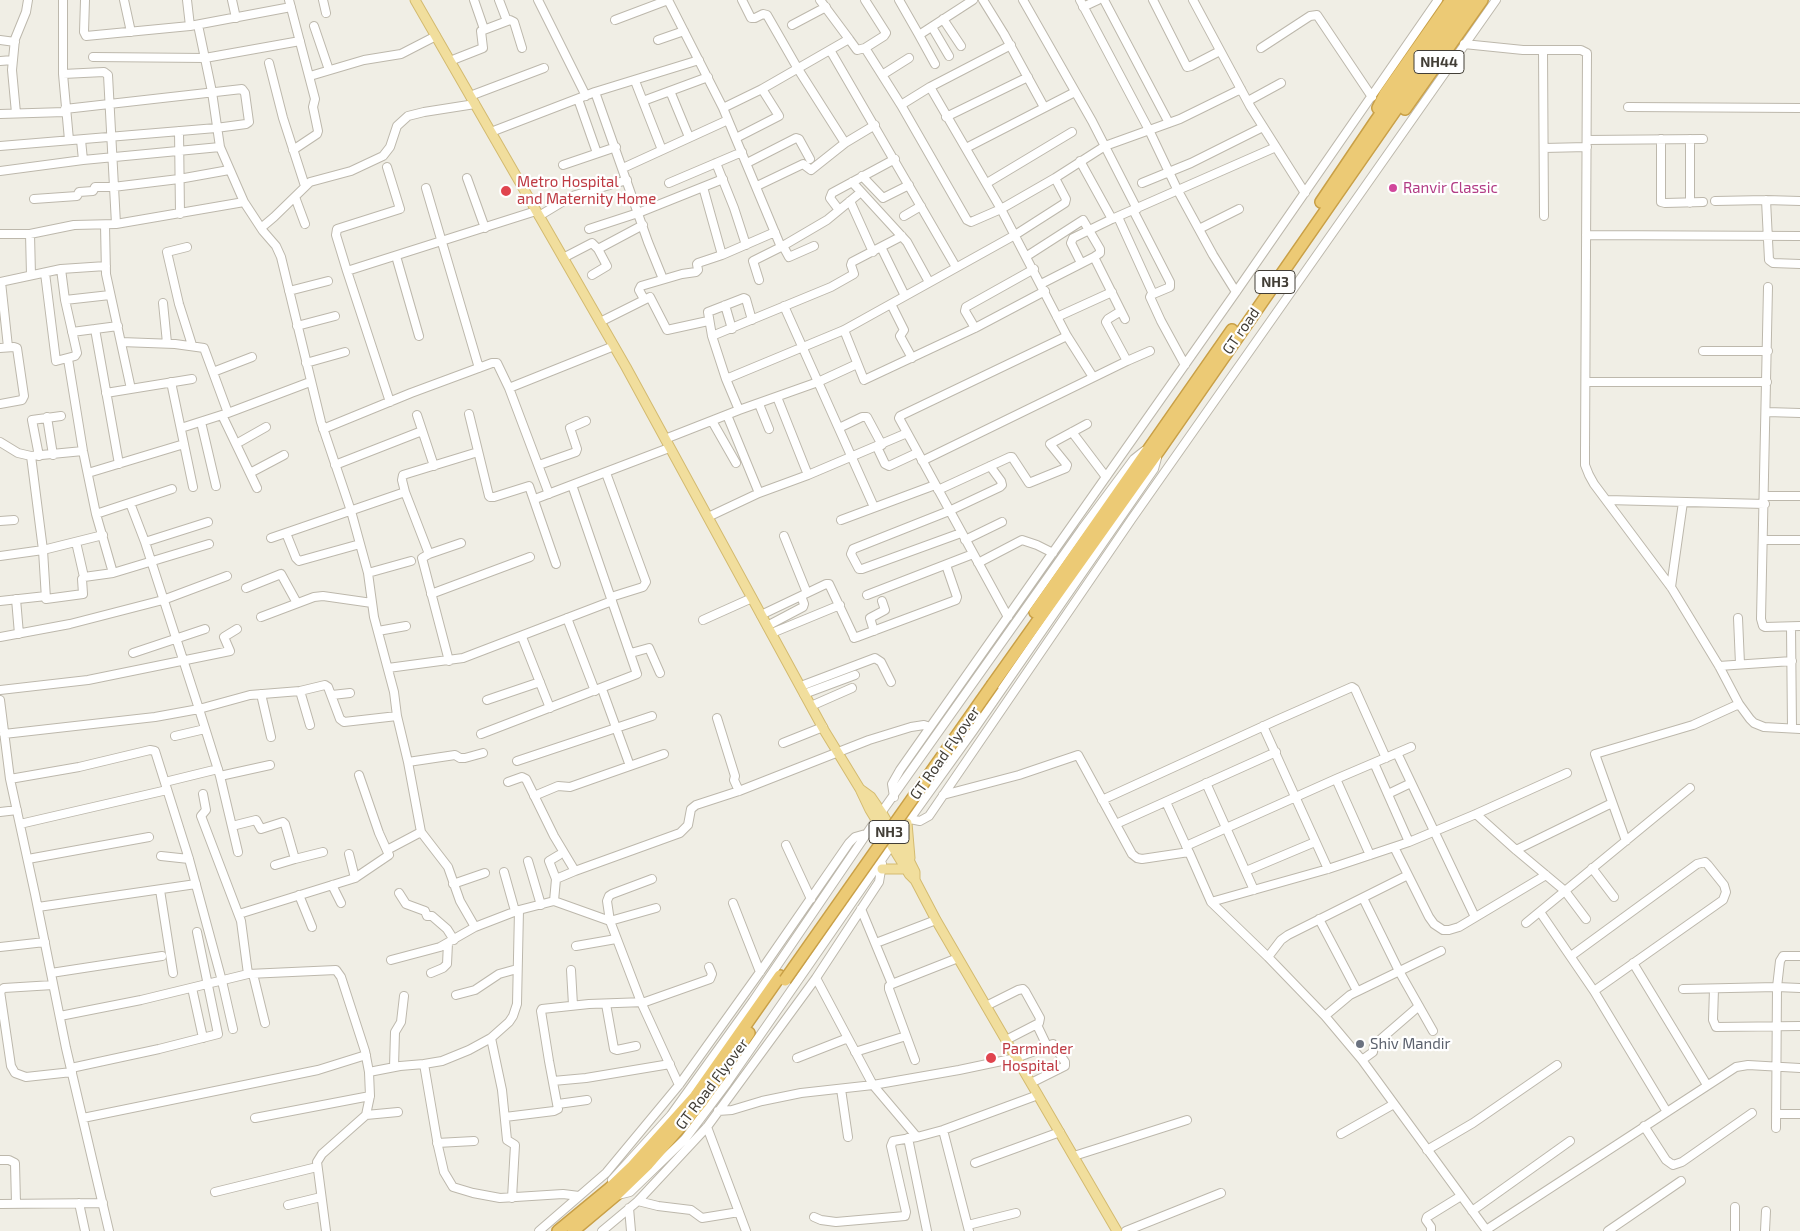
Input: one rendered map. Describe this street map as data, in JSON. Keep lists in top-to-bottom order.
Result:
{
  "streets": {
    "highway": [
      "NH44",
      "NH3",
      "GT road",
      "GT Road Flyover"
    ]
  },
  "crossings": [
    ["NH44", "NH3"],
    ["NH44", "GT road"],
    ["NH3", "GT road"],
    ["NH3", "GT Road Flyover"],
    ["GT road", "GT Road Flyover"]
  ],
  "places": [
    "Ranvir Classic",
    "Metro Hospital and Maternity Home",
    "Shiv Mandir",
    "Parminder Hospital"
  ]
}
